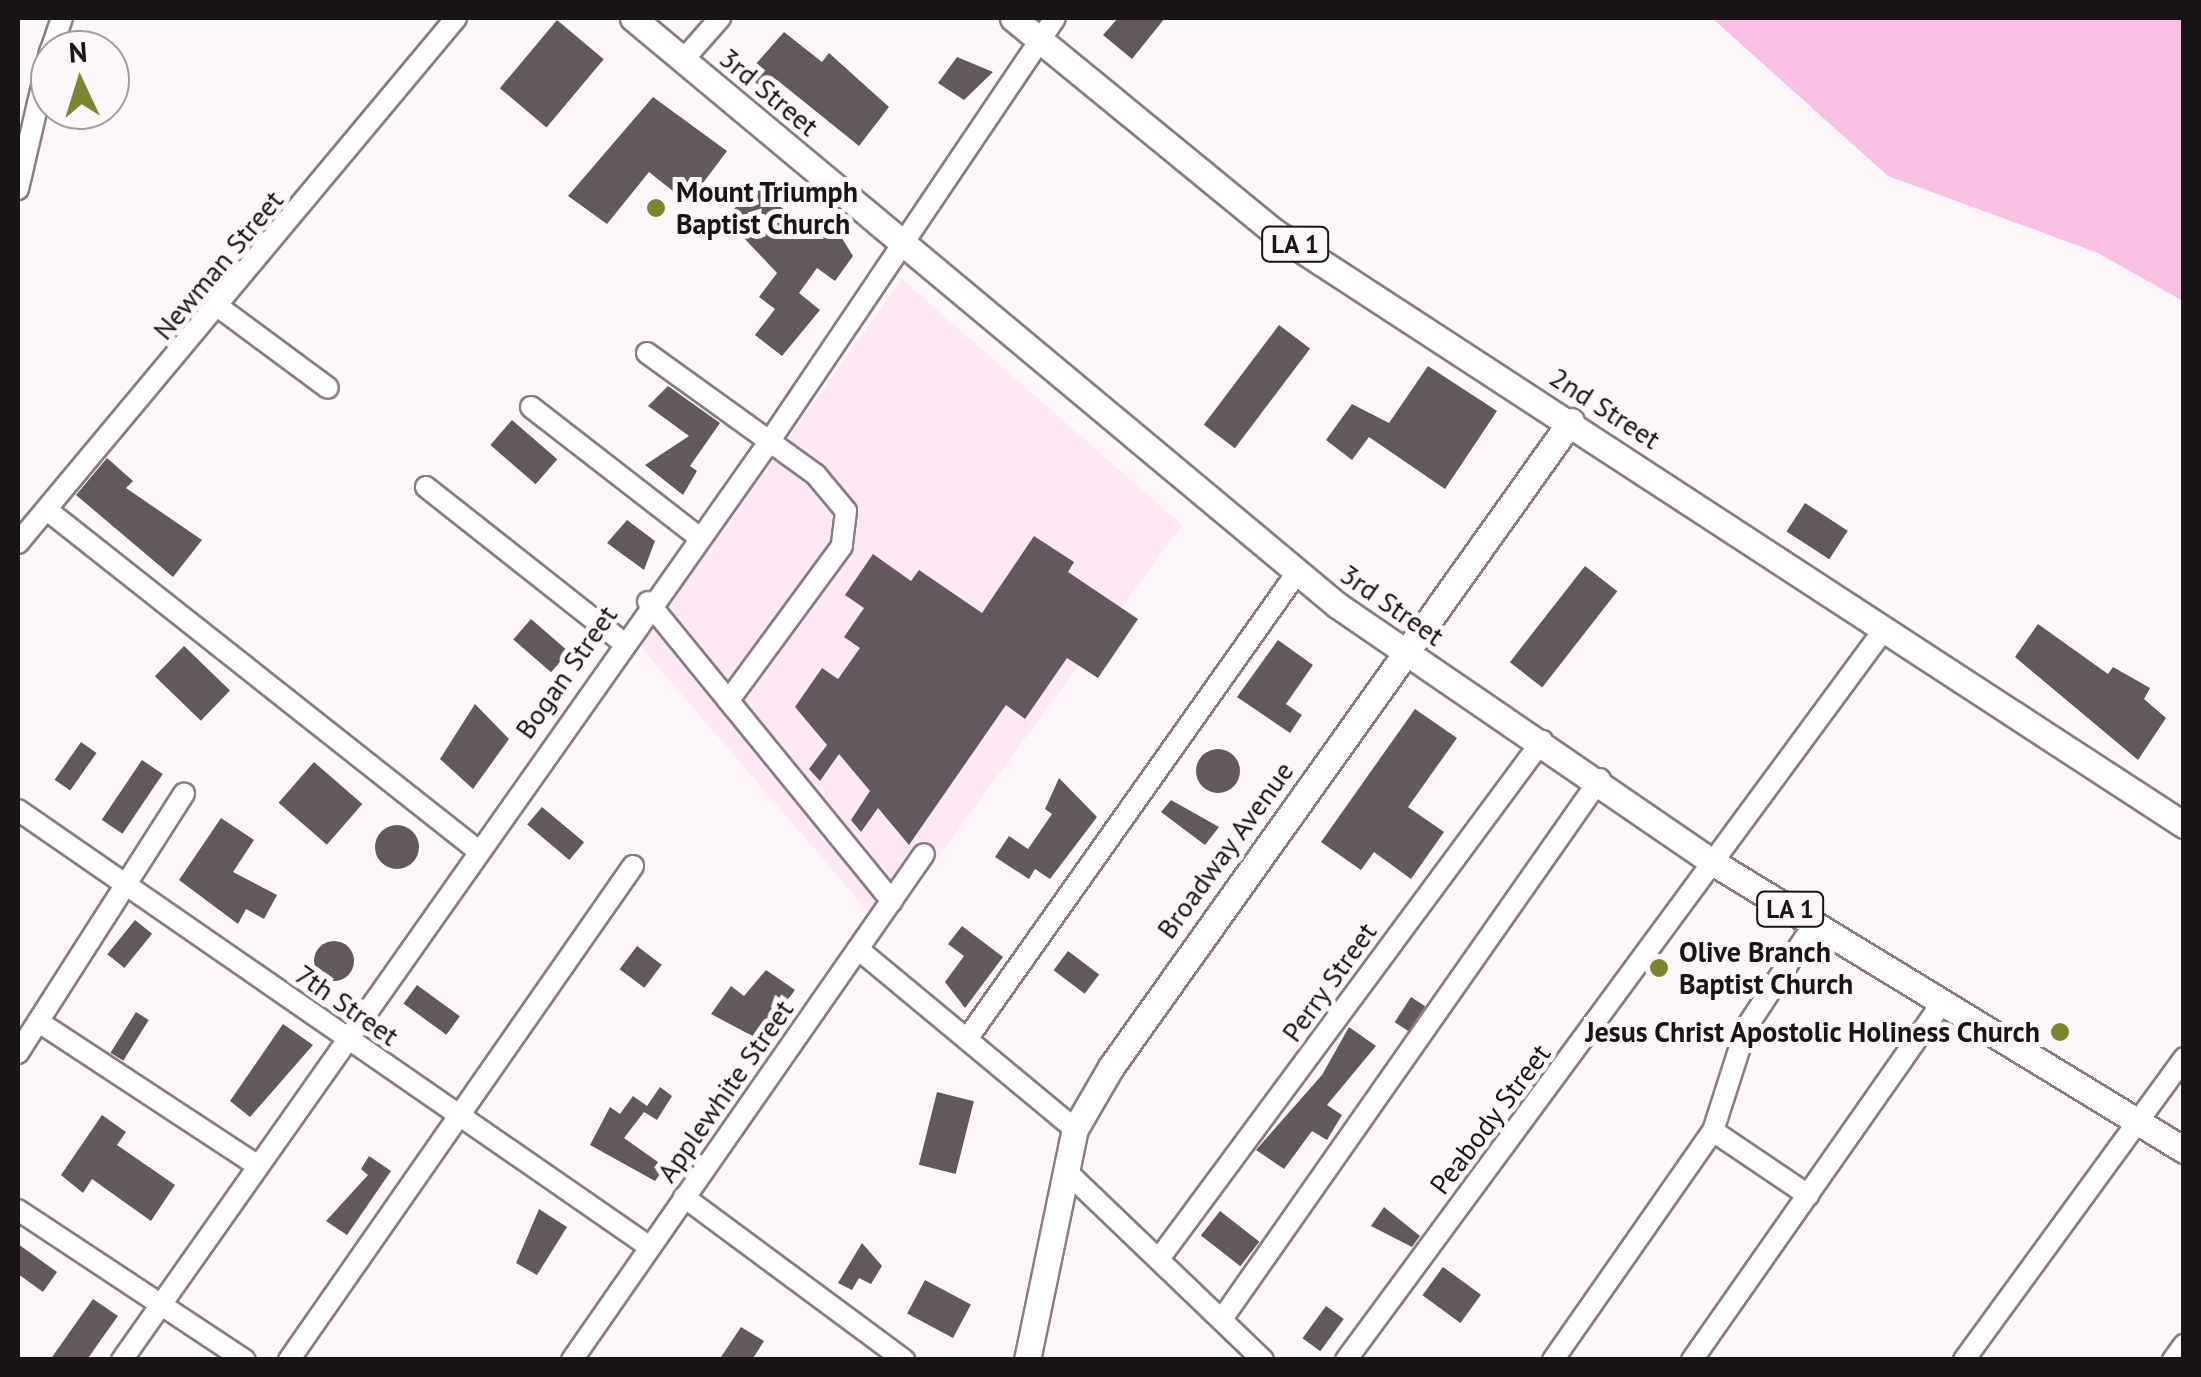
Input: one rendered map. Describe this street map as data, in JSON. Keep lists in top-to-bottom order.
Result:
{
  "streets": {
    "main road": [
      "3rd Street",
      "LA 1",
      "2nd Street",
      "Broadway Avenue"
    ],
    "street": [
      "Newman Street",
      "Bogan Street",
      "Perry Street",
      "7th Street",
      "Applewhite Street",
      "Peabody Street"
    ]
  },
  "crossings": [
    ["3rd Street", "Bogan Street"],
    ["3rd Street", "Broadway Avenue"],
    ["3rd Street", "Perry Street"],
    ["3rd Street", "Peabody Street"],
    ["2nd Street", "Bogan Street"],
    ["2nd Street", "Broadway Avenue"],
    ["2nd Street", "Peabody Street"],
    ["Bogan Street", "7th Street"],
    ["7th Street", "Applewhite Street"]
  ],
  "places": ["Mount Triumph Baptist Church", "Olive Branch Baptist Church", "Jesus Christ Apostolic Holiness Church"],
  "north": "top"
}
